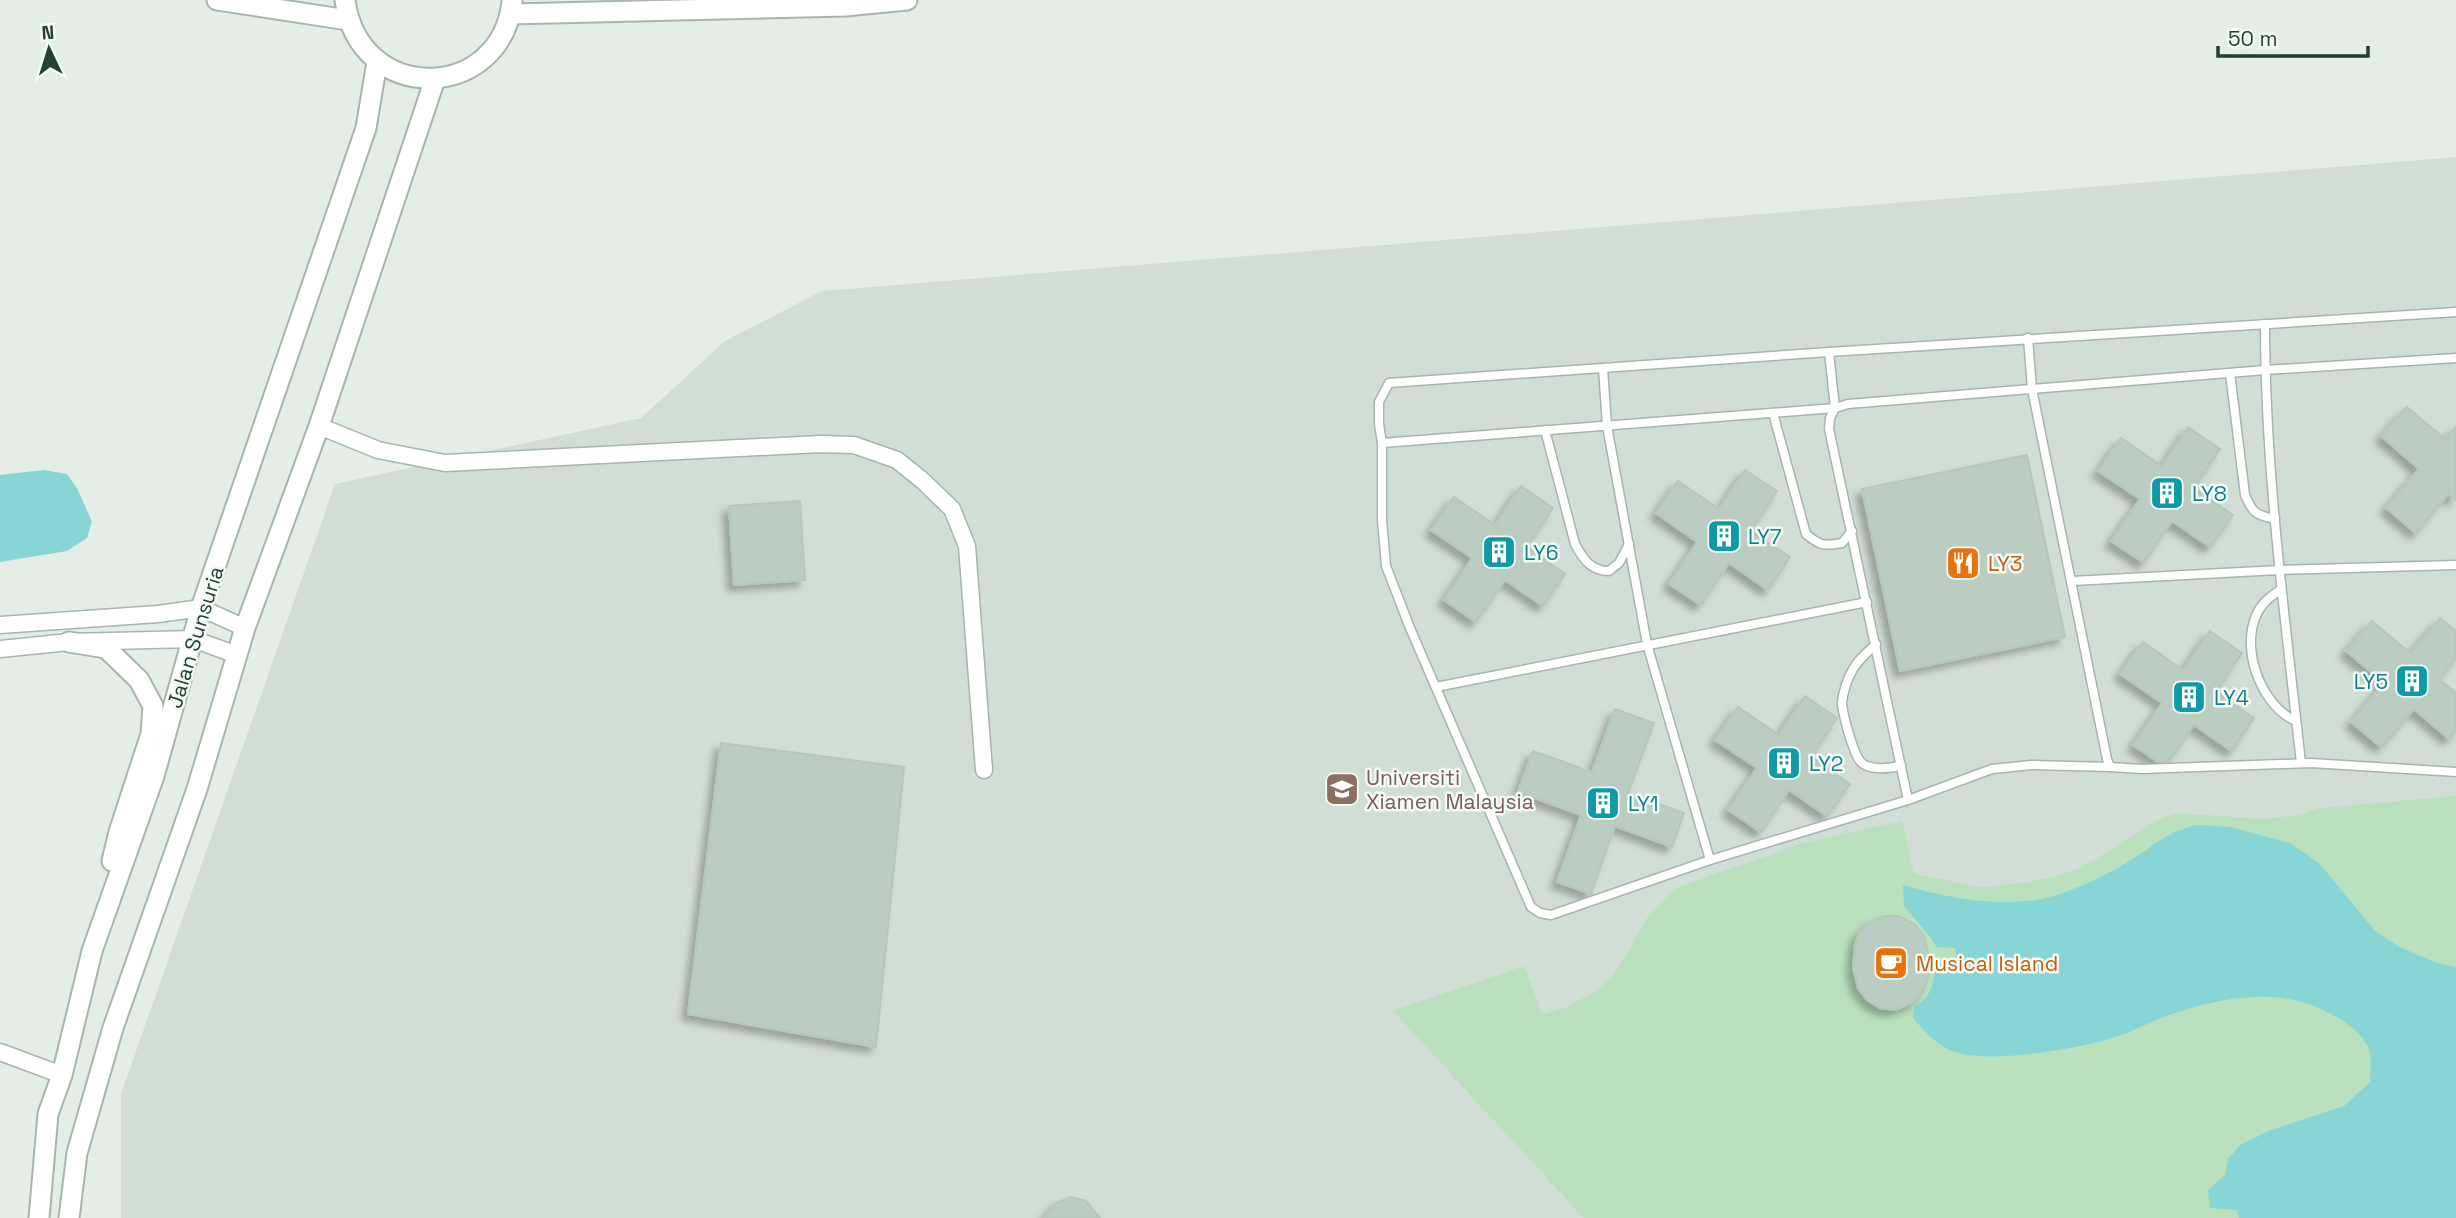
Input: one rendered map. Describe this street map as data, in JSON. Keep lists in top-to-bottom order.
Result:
{
  "streets": {
    "street": ["Jalan Sunsuria"]
  },
  "places": {
    "building": [
      "LY8",
      "LY7",
      "LY6",
      "LY5",
      "LY4",
      "LY2",
      "LY1"
    ],
    "restaurant": ["LY3"],
    "school or university": ["Universiti Xiamen Malaysia"],
    "cafe": ["Musical Island"]
  },
  "scale_bar": "50 m",
  "north": "top"
}
